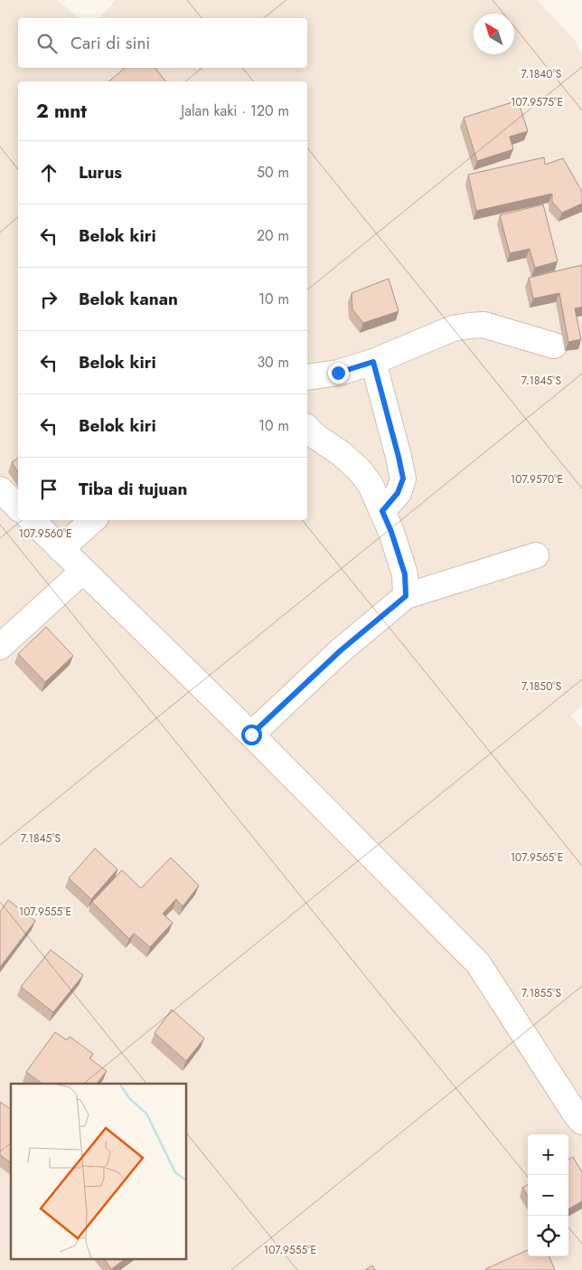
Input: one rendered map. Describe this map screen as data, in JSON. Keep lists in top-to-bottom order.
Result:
{
  "north": "top left",
  "page": {
    "search": "Cari di sini",
    "heading": ["2 mnt", "Jalan kaki · 120 m"],
    "list": [
      ["Lurus", "50 m"],
      ["Belok kiri", "20 m"],
      ["Belok kanan", "10 m"],
      ["Belok kiri", "30 m"],
      ["Belok kiri", "10 m"],
      "Tiba di tujuan"
    ],
    "map_buttons": ["+", "−"]
  },
  "coordinates": [
    "7.1840°S",
    "107.9575°E",
    "7.1845°S",
    "107.9570°E",
    "107.9560°E",
    "7.1850°S",
    "107.9565°E",
    "107.9555°E",
    "7.1855°S"
  ]
}
